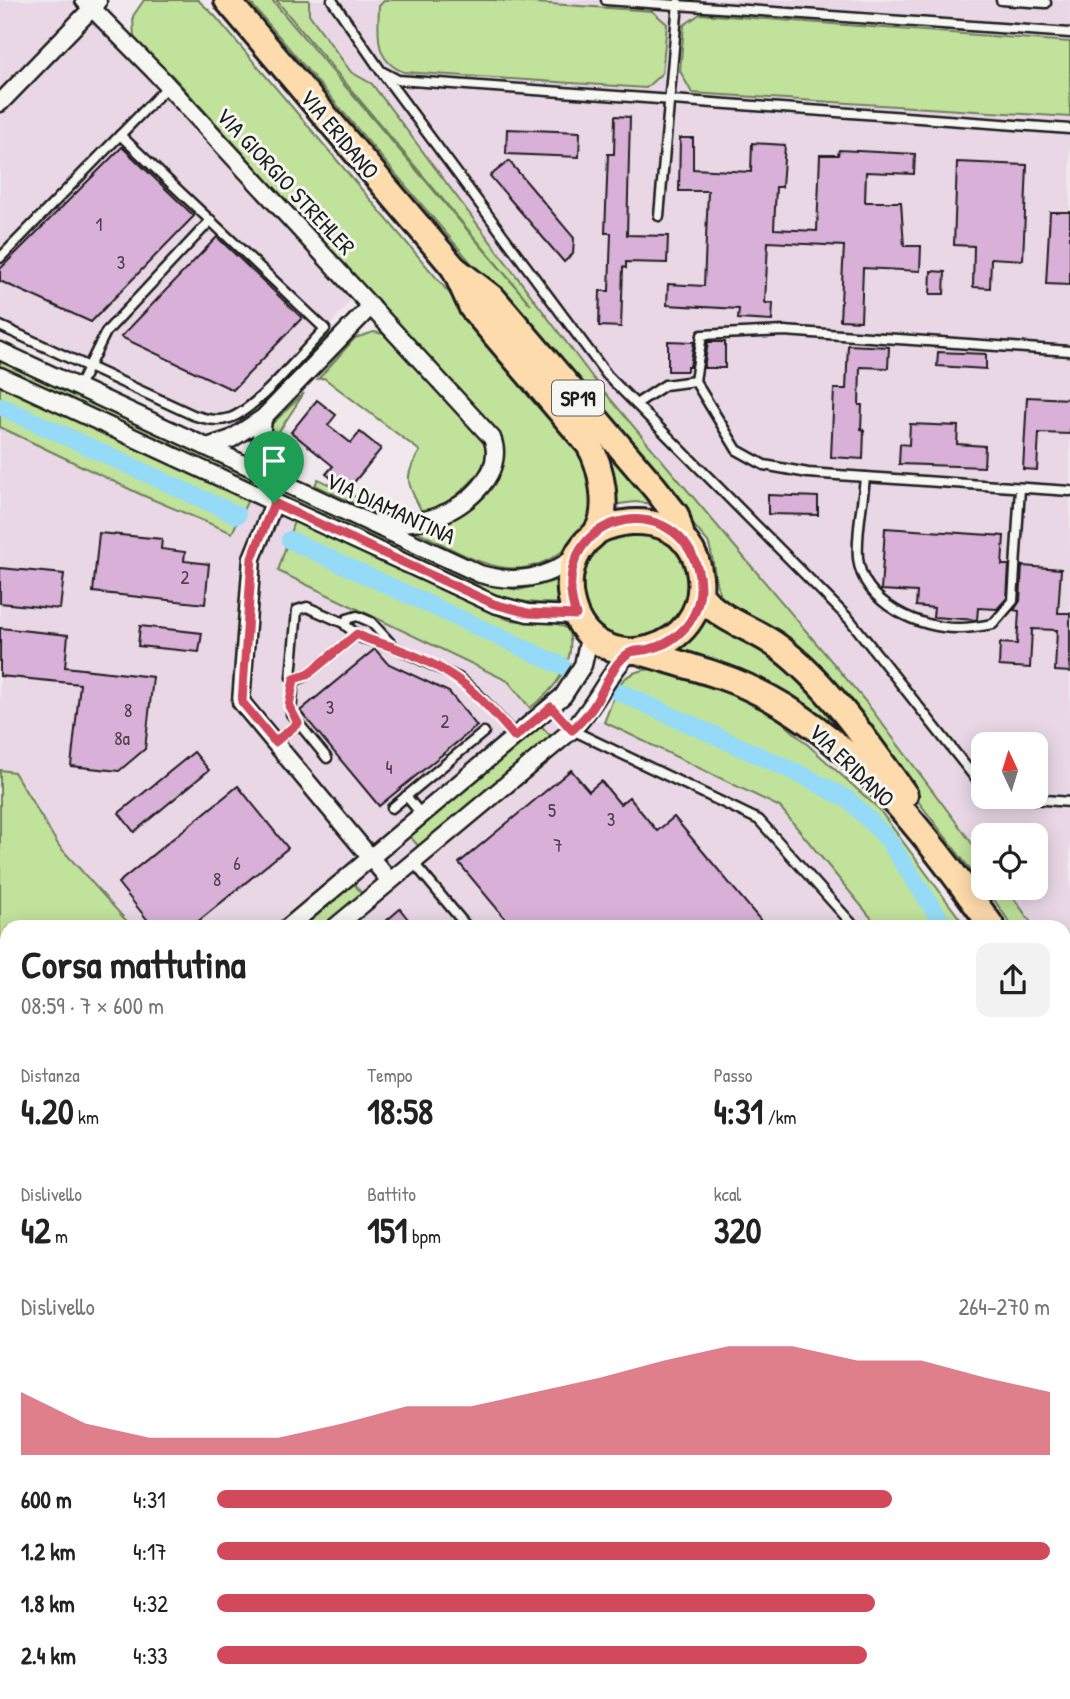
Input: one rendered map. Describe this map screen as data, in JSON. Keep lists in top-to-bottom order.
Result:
{
  "streets": {
    "main road": ["VIA ERIDANO", "SP19"],
    "street": ["VIA GIORGIO STREHLER", "VIA DIAMANTINA"]
  },
  "crossings": [
    ["VIA ERIDANO", "VIA DIAMANTINA"],
    ["VIA GIORGIO STREHLER", "VIA DIAMANTINA"]
  ],
  "house_numbers": [
    "1",
    "3",
    "2",
    "3",
    "8",
    "2",
    "8a",
    "4",
    "5",
    "3",
    "7",
    "6",
    "8"
  ],
  "north": "top",
  "page": {
    "heading": ["Corsa mattutina", "08:59 · 7 × 600 m"],
    "stats": [
      ["Distanza", "4.20 km"],
      ["Tempo", "18:58"],
      ["Passo", "4:31 /km"],
      ["Dislivello", "42 m"],
      ["Battito", "151 bpm"],
      ["kcal", "320"]
    ],
    "chart": ["Dislivello", "264–270 m"],
    "list": [
      {
        "name": "600 m",
        "note": "4:31"
      },
      {
        "name": "1.2 km",
        "note": "4:17"
      },
      {
        "name": "1.8 km",
        "note": "4:32"
      },
      {
        "name": "2.4 km",
        "note": "4:33"
      }
    ]
  }
}
